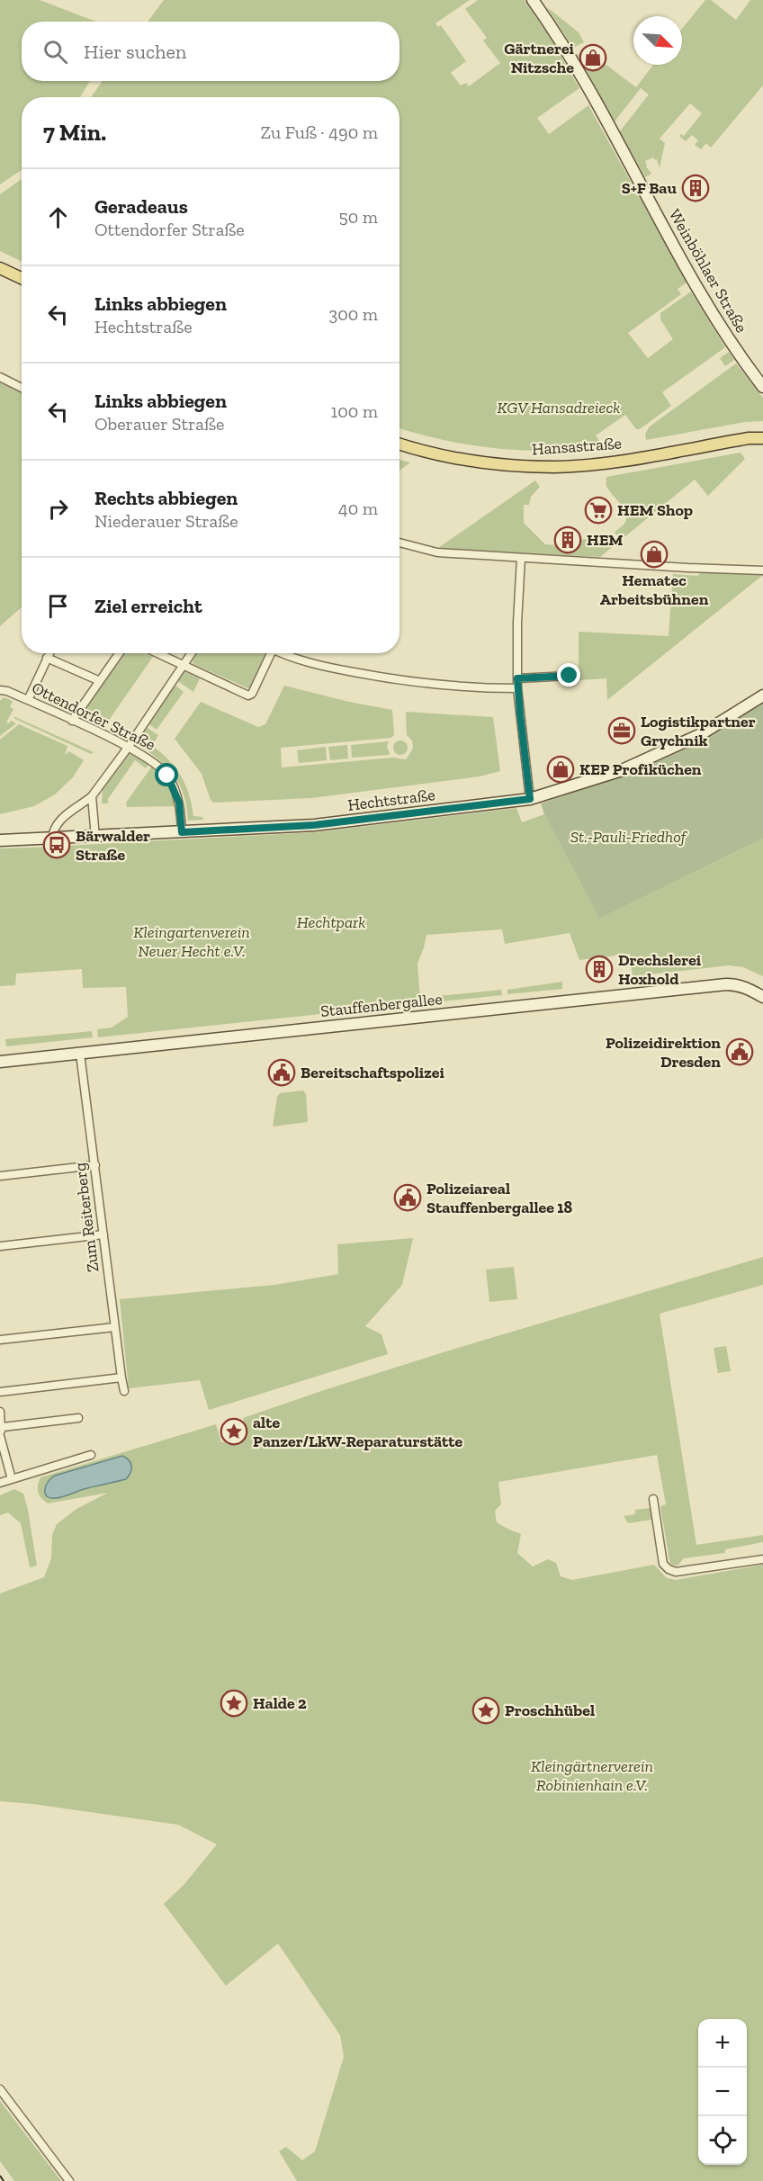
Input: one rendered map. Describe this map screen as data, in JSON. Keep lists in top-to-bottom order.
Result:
{
  "streets": {
    "main road": ["Hansastraße"],
    "street": [
      "Weinböhlaer Straße",
      "Ottendorfer Straße",
      "Hechtstraße",
      "Stauffenbergallee",
      "Zum Reiterberg"
    ]
  },
  "crossings": [
    ["Ottendorfer Straße", "Hechtstraße"],
    ["Stauffenbergallee", "Zum Reiterberg"]
  ],
  "parks": [
    "KGV Hansadreieck",
    "St.-Pauli-Friedhof",
    "Hechtpark",
    "Kleingartenverein Neuer Hecht e.V.",
    "Kleingärtnerverein Robinienhain e.V."
  ],
  "places": {
    "shop": ["Gärtnerei Nitzsche", "Hematec Arbeitsbühnen", "KEP Profiküchen"],
    "building": ["S+F Bau", "HEM", "Drechslerei Hoxhold"],
    "supermarket": ["HEM Shop"],
    "office": ["Logistikpartner Grychnik"],
    "bus stop": ["Bärwalder Straße"],
    "public building": ["Polizeidirektion Dresden", "Bereitschaftspolizei", "Polizeiareal Stauffenbergallee 18"],
    "place": ["alte Panzer/LkW-Reparaturstätte", "Halde 2", "Proschhübel"]
  },
  "north": "bottom right",
  "page": {
    "search": "Hier suchen",
    "heading": ["7 Min.", "Zu Fuß · 490 m"],
    "list": [
      ["Geradeaus", "Ottendorfer Straße", "50 m"],
      ["Links abbiegen", "Hechtstraße", "300 m"],
      ["Links abbiegen", "Oberauer Straße", "100 m"],
      ["Rechts abbiegen", "Niederauer Straße", "40 m"],
      "Ziel erreicht"
    ],
    "map_buttons": ["+", "−"]
  }
}
